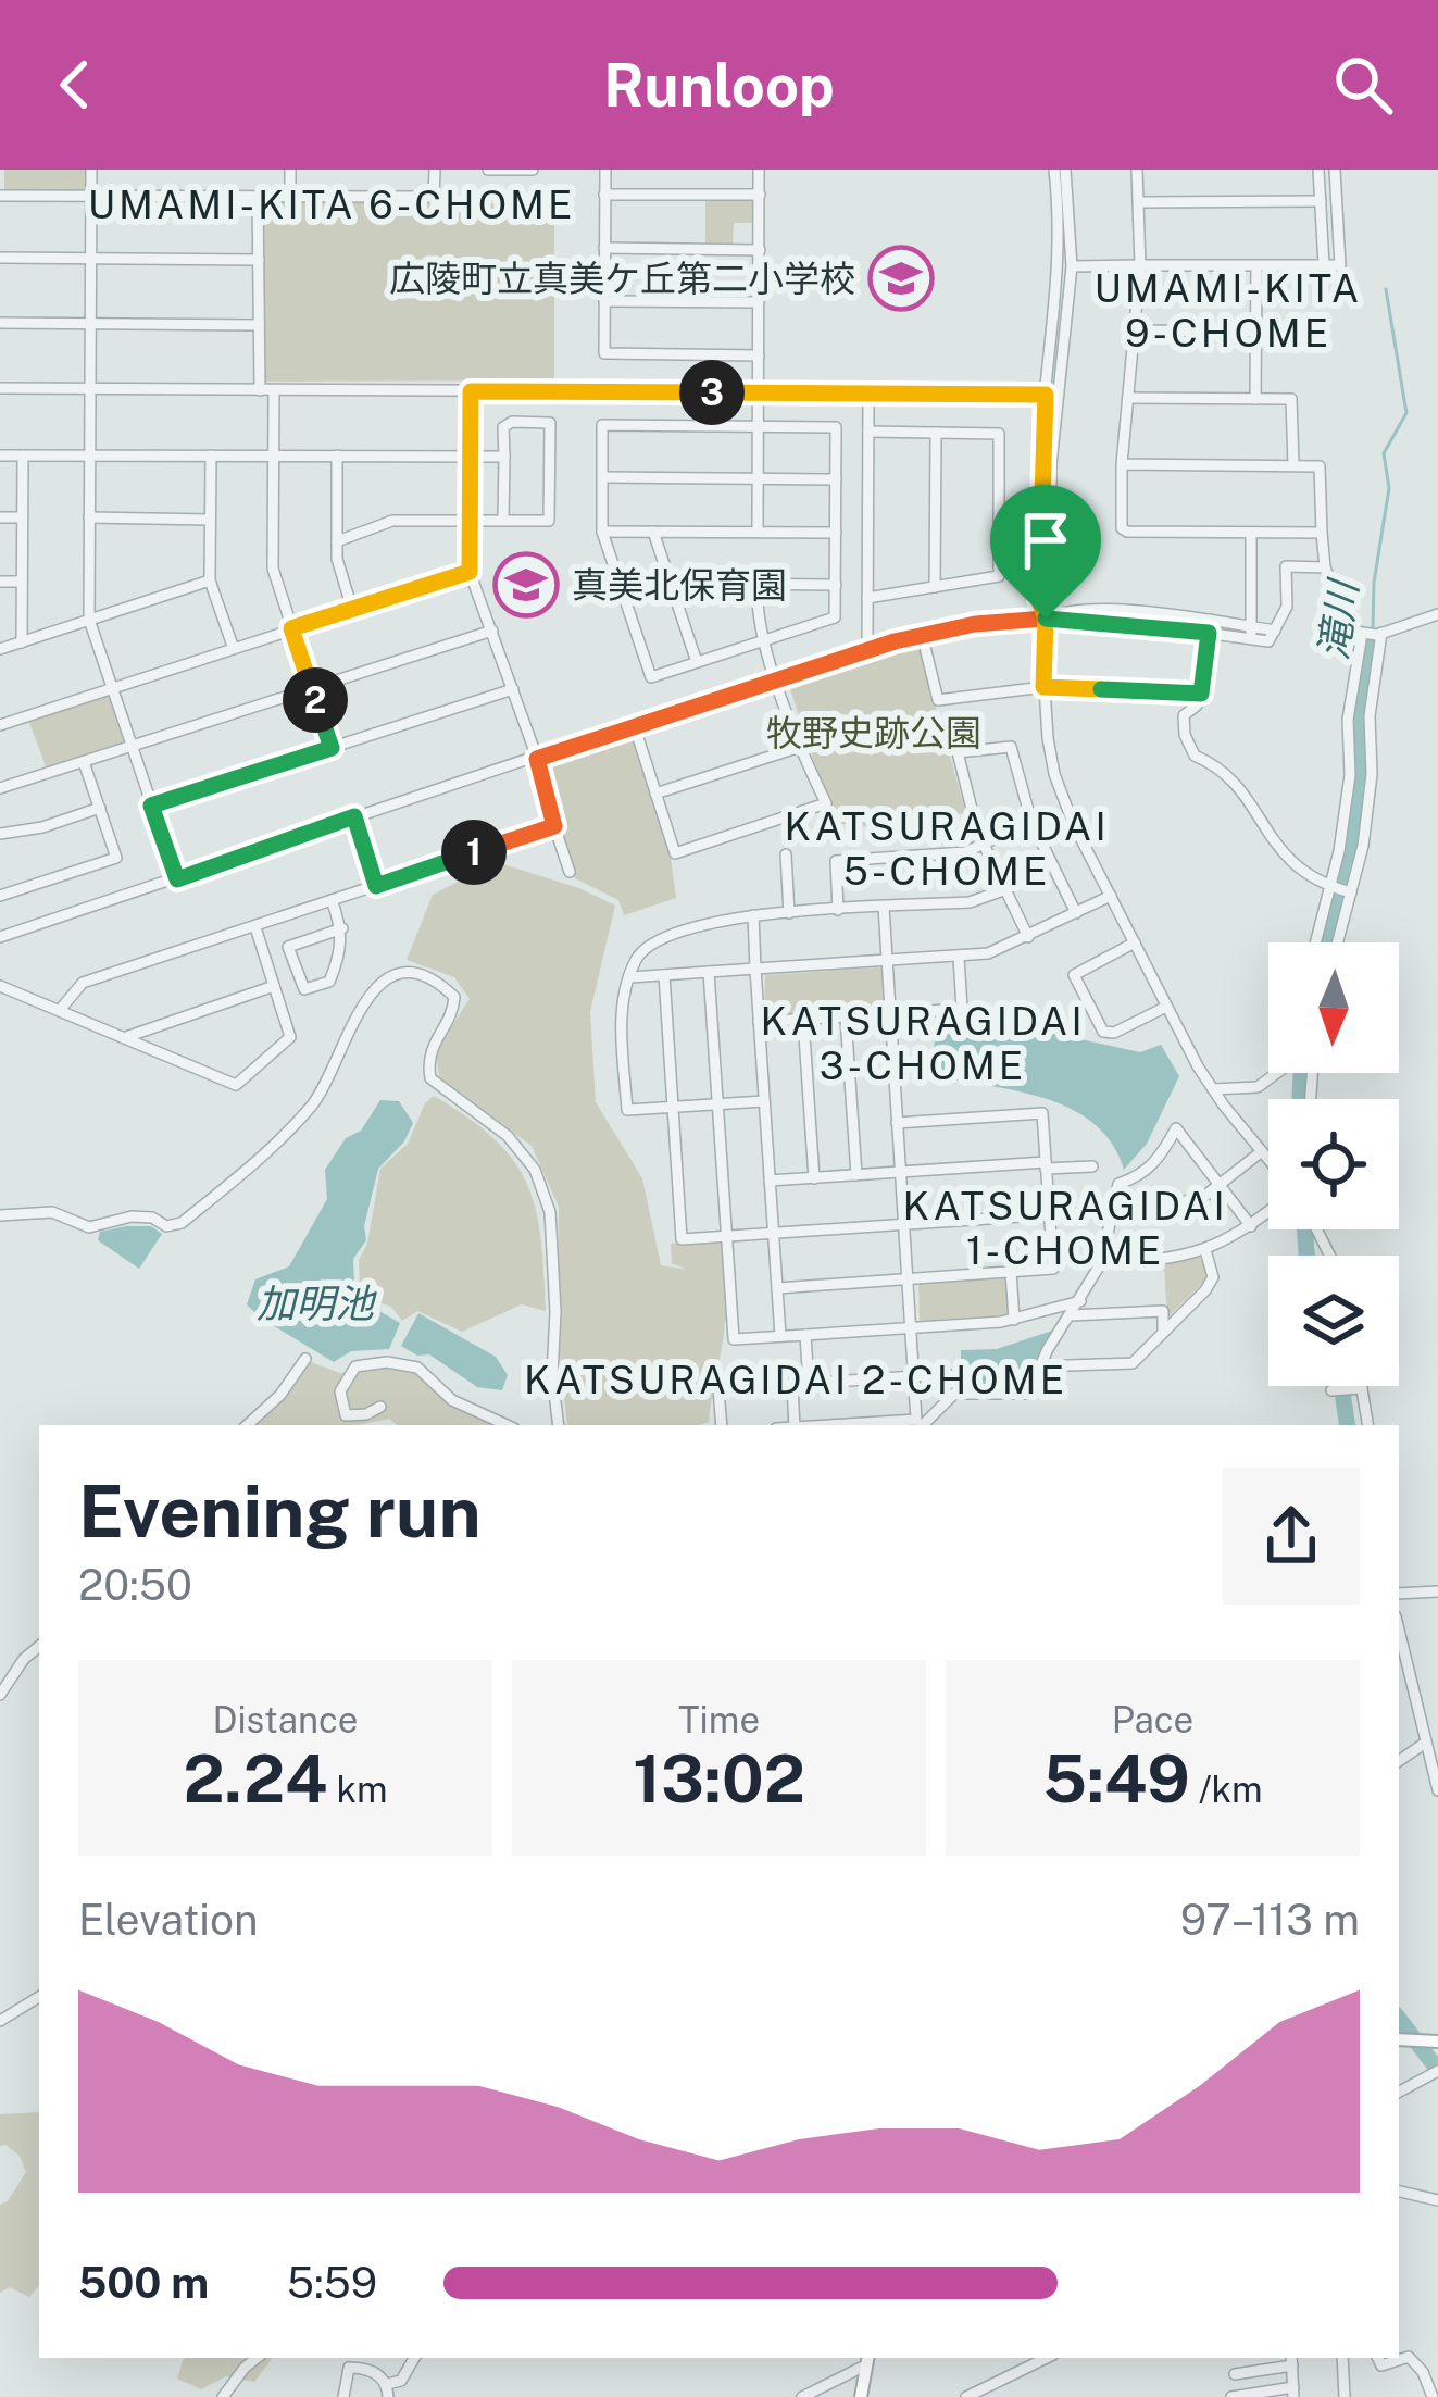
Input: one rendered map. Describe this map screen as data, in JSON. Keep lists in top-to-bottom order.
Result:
{
  "districts": [
    "UMAMI-KITA 6-CHOME",
    "UMAMI-KITA 9-CHOME",
    "KATSURAGIDAI 5-CHOME",
    "KATSURAGIDAI 3-CHOME",
    "KATSURAGIDAI 1-CHOME",
    "KATSURAGIDAI 2-CHOME"
  ],
  "water": ["滝川", "加明池"],
  "parks": ["牧野史跡公園"],
  "places": {
    "school or university": ["広陵町立真美ケ丘第二小学校", "真美北保育園"]
  },
  "north": "bottom",
  "page": {
    "header": "Runloop",
    "pins": ["3", "2", "1"],
    "heading": ["Evening run", "20:50"],
    "stats": [
      ["Distance", "2.24 km"],
      ["Time", "13:02"],
      ["Pace", "5:49 /km"]
    ],
    "chart": ["Elevation", "97–113 m"],
    "list": [
      {
        "name": "500 m",
        "note": "5:59"
      }
    ]
  }
}
